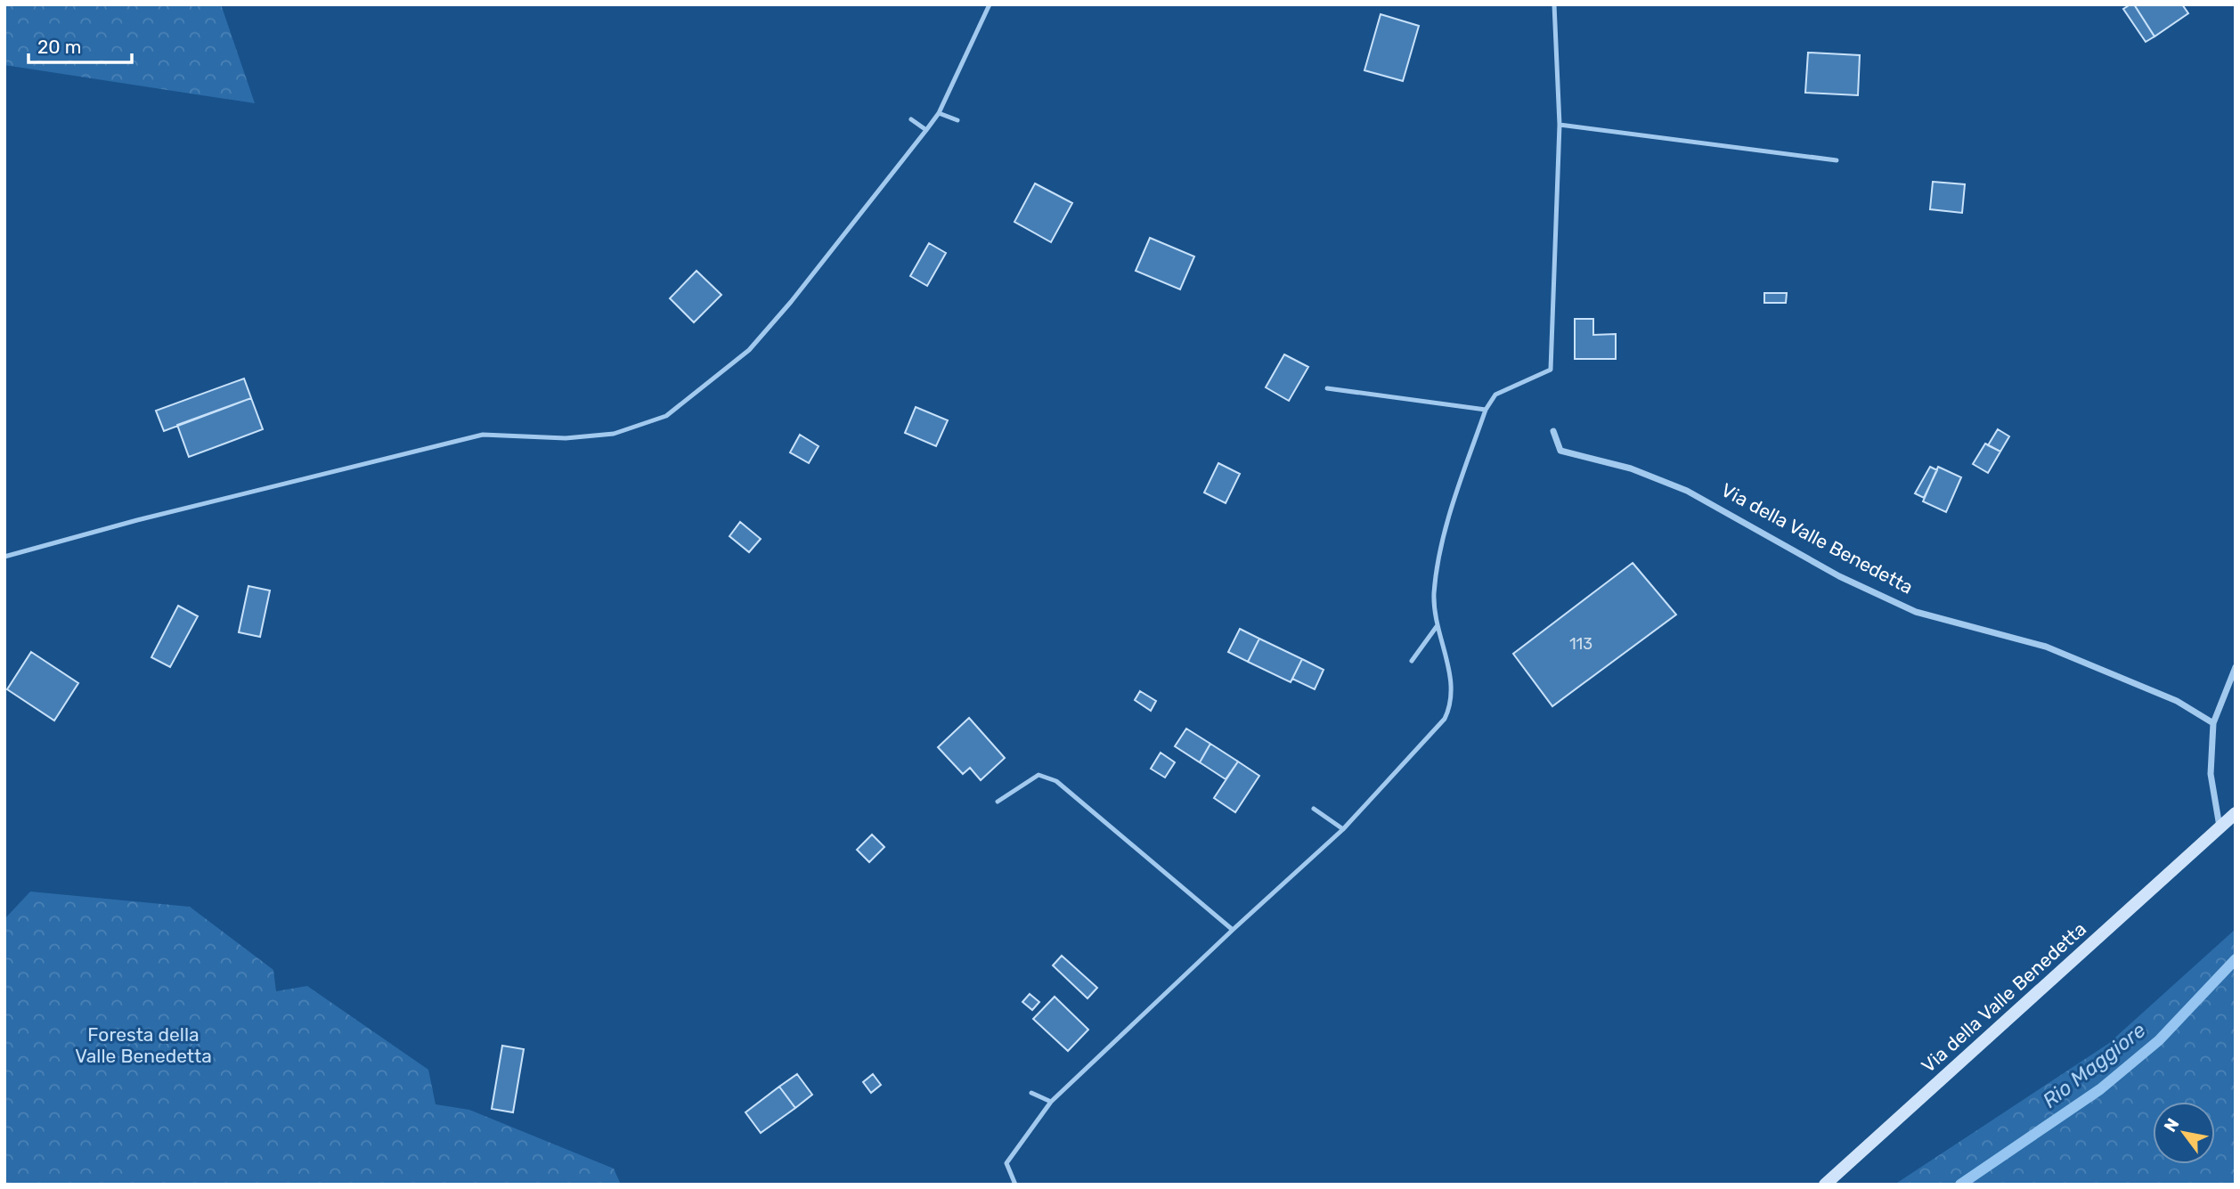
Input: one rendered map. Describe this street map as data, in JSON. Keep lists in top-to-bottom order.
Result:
{
  "streets": {
    "main road": ["Via della Valle Benedetta"]
  },
  "water": ["Rio Maggiore"],
  "parks": ["Foresta della Valle Benedetta"],
  "house_numbers": ["113"],
  "scale_bar": "20 m",
  "north": "top left"
}
